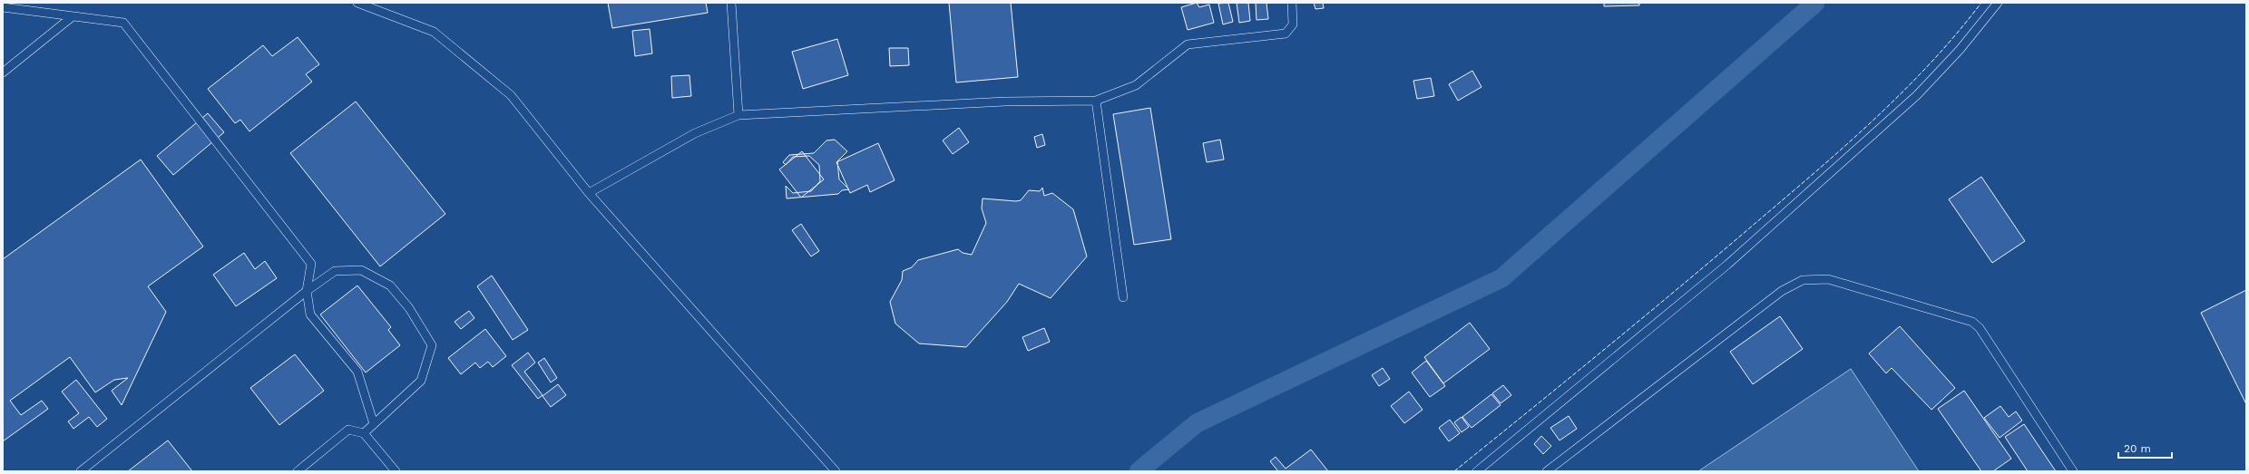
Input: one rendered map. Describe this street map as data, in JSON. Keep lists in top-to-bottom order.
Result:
{
  "scale_bar": "20 m"
}
